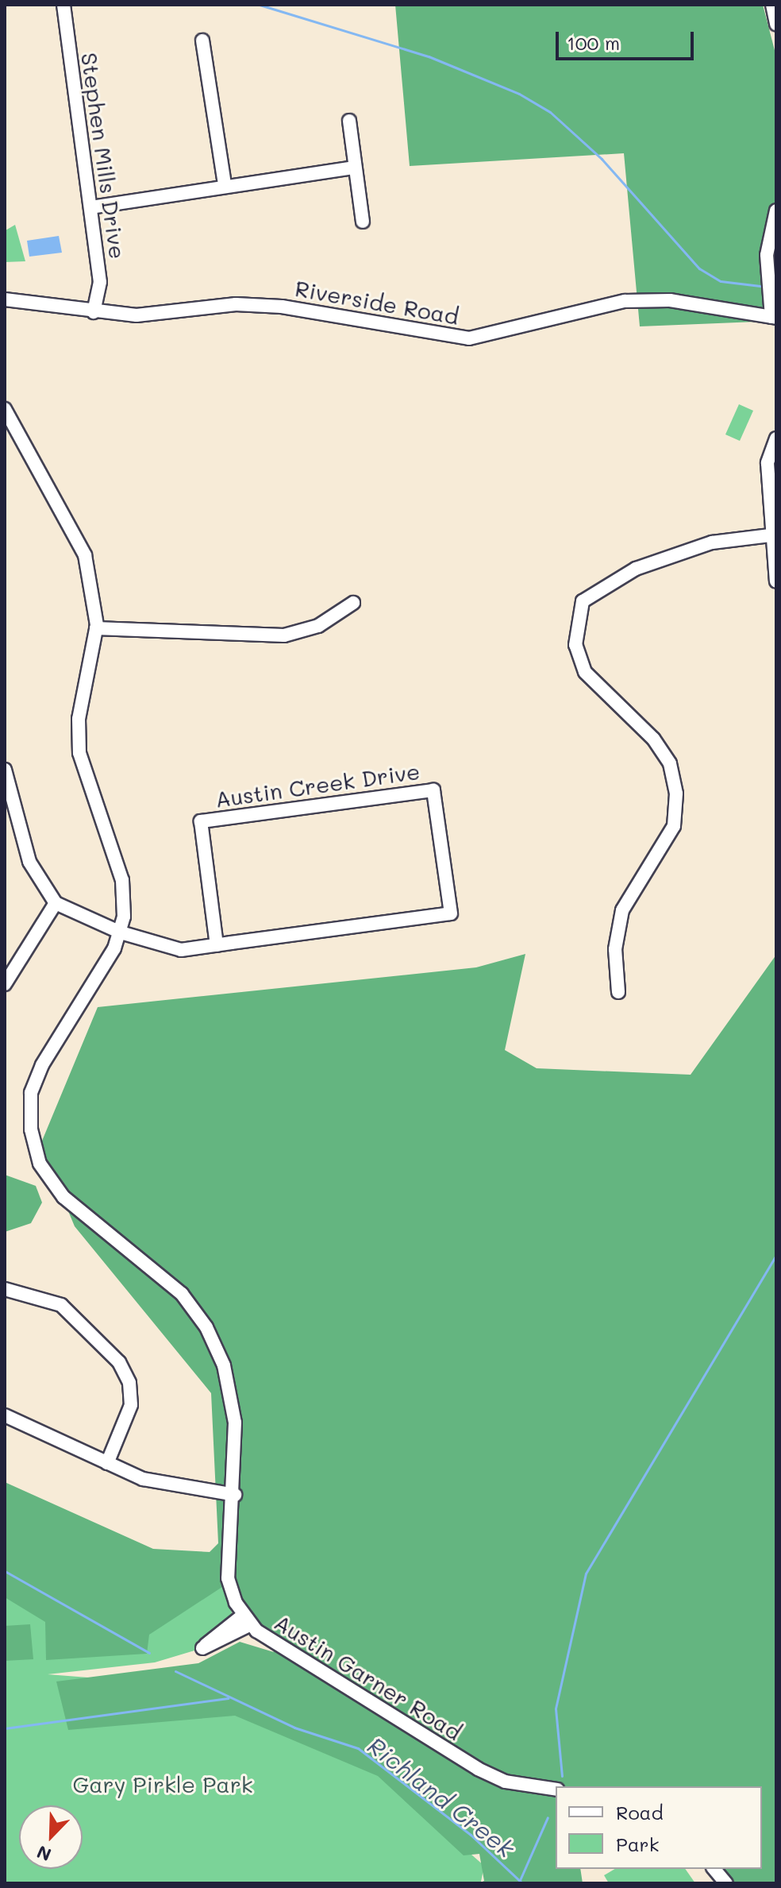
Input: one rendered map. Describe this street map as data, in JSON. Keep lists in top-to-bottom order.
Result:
{
  "streets": {
    "street": [
      "Stephen Mills Drive",
      "Riverside Road",
      "Austin Creek Drive",
      "Austin Garner Road"
    ]
  },
  "crossings": [
    ["Stephen Mills Drive", "Riverside Road"],
    ["Austin Creek Drive", "Austin Garner Road"]
  ],
  "water": ["Richland Creek"],
  "parks": ["Gary Pirkle Park"],
  "legend": ["Road", "Park"],
  "scale_bar": "100 m",
  "north": "bottom left"
}
